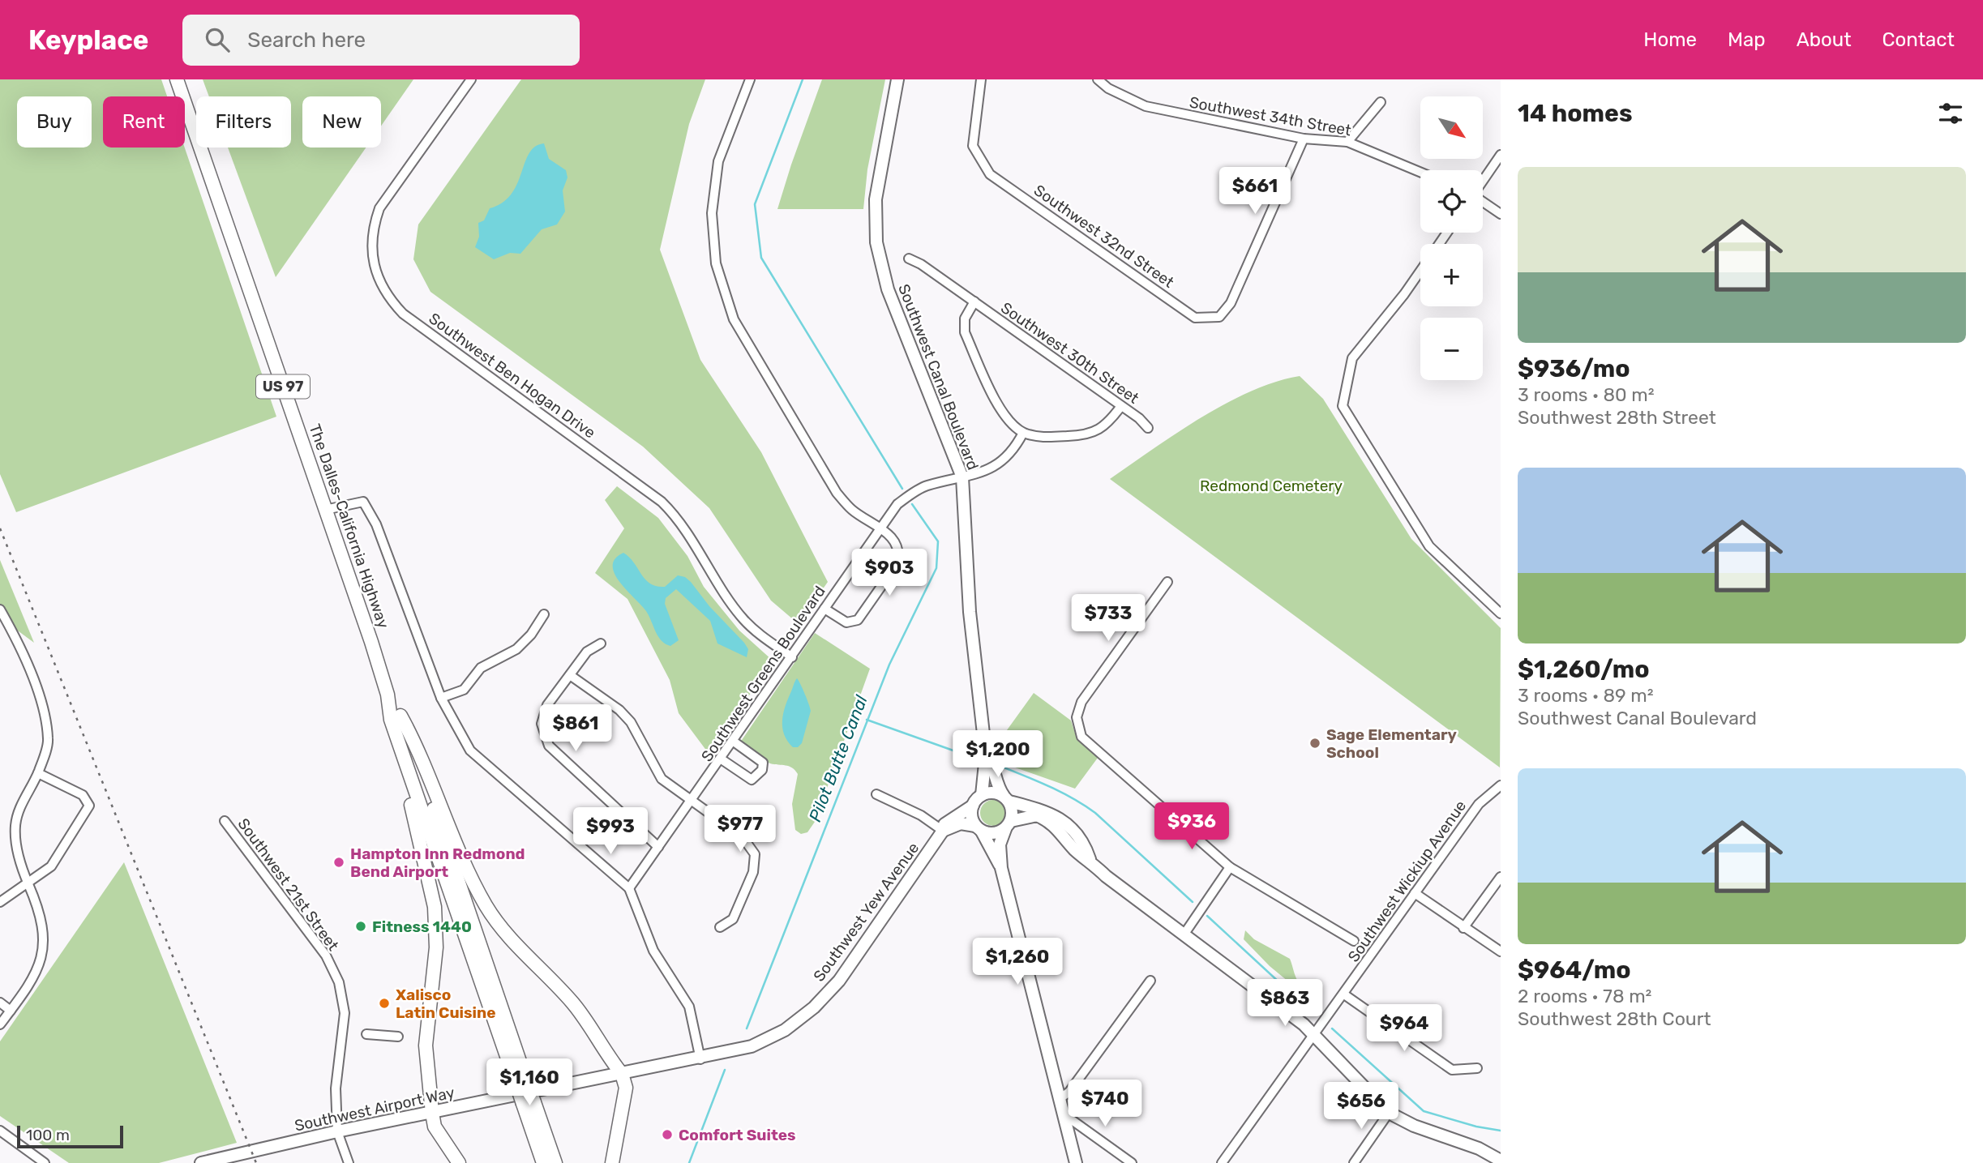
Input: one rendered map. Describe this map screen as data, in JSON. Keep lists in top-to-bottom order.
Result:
{
  "streets": {
    "highway": ["US 97", "The Dalles-California Highway"],
    "main road": ["Southwest Canal Boulevard", "Southwest Yew Avenue", "Southwest Airport Way"],
    "street": [
      "Southwest 34th Street",
      "Southwest 32nd Street",
      "Southwest 30th Street",
      "Southwest Ben Hogan Drive",
      "Southwest Greens Boulevard",
      "Southwest Wickiup Avenue",
      "Southwest 21st Street"
    ]
  },
  "crossings": [
    ["Southwest 34th Street", "Southwest 32nd Street"],
    ["Southwest Ben Hogan Drive", "Southwest Greens Boulevard"],
    ["Southwest Canal Boulevard", "Southwest Greens Boulevard"],
    ["Southwest Canal Boulevard", "Southwest Yew Avenue"],
    ["Southwest 21st Street", "Southwest Airport Way"],
    ["Southwest Yew Avenue", "Southwest Airport Way"]
  ],
  "water": ["Pilot Butte Canal"],
  "parks": ["Redmond Cemetery"],
  "places": [
    "Sage Elementary School",
    "Hampton Inn Redmond Bend Airport",
    "Fitness 1440",
    "Xalisco Latin Cuisine",
    "Comfort Suites"
  ],
  "scale_bar": "100 m",
  "north": "bottom right",
  "page": {
    "header": "Keyplace",
    "search": "Search here",
    "nav": [
      "Home",
      "Map",
      "About",
      "Contact"
    ],
    "heading": "14 homes",
    "map_buttons": ["+", "−"],
    "chip": [
      "Buy",
      "Rent",
      "Filters",
      "New"
    ],
    "list": [
      {
        "name": "$936/mo",
        "note": "3 rooms · 80 m² · Southwest 28th Street"
      },
      {
        "name": "$1,260/mo",
        "note": "3 rooms · 89 m² · Southwest Canal Boulevard"
      },
      {
        "name": "$964/mo",
        "note": "2 rooms · 78 m² · Southwest 28th Court"
      }
    ],
    "price": [
      "$661",
      "$903",
      "$733",
      "$861",
      "$1,200",
      "$936",
      "$977",
      "$993",
      "$1,260",
      "$863",
      "$964",
      "$1,160",
      "$740",
      "$656"
    ],
    "scale": "100 m"
  }
}
